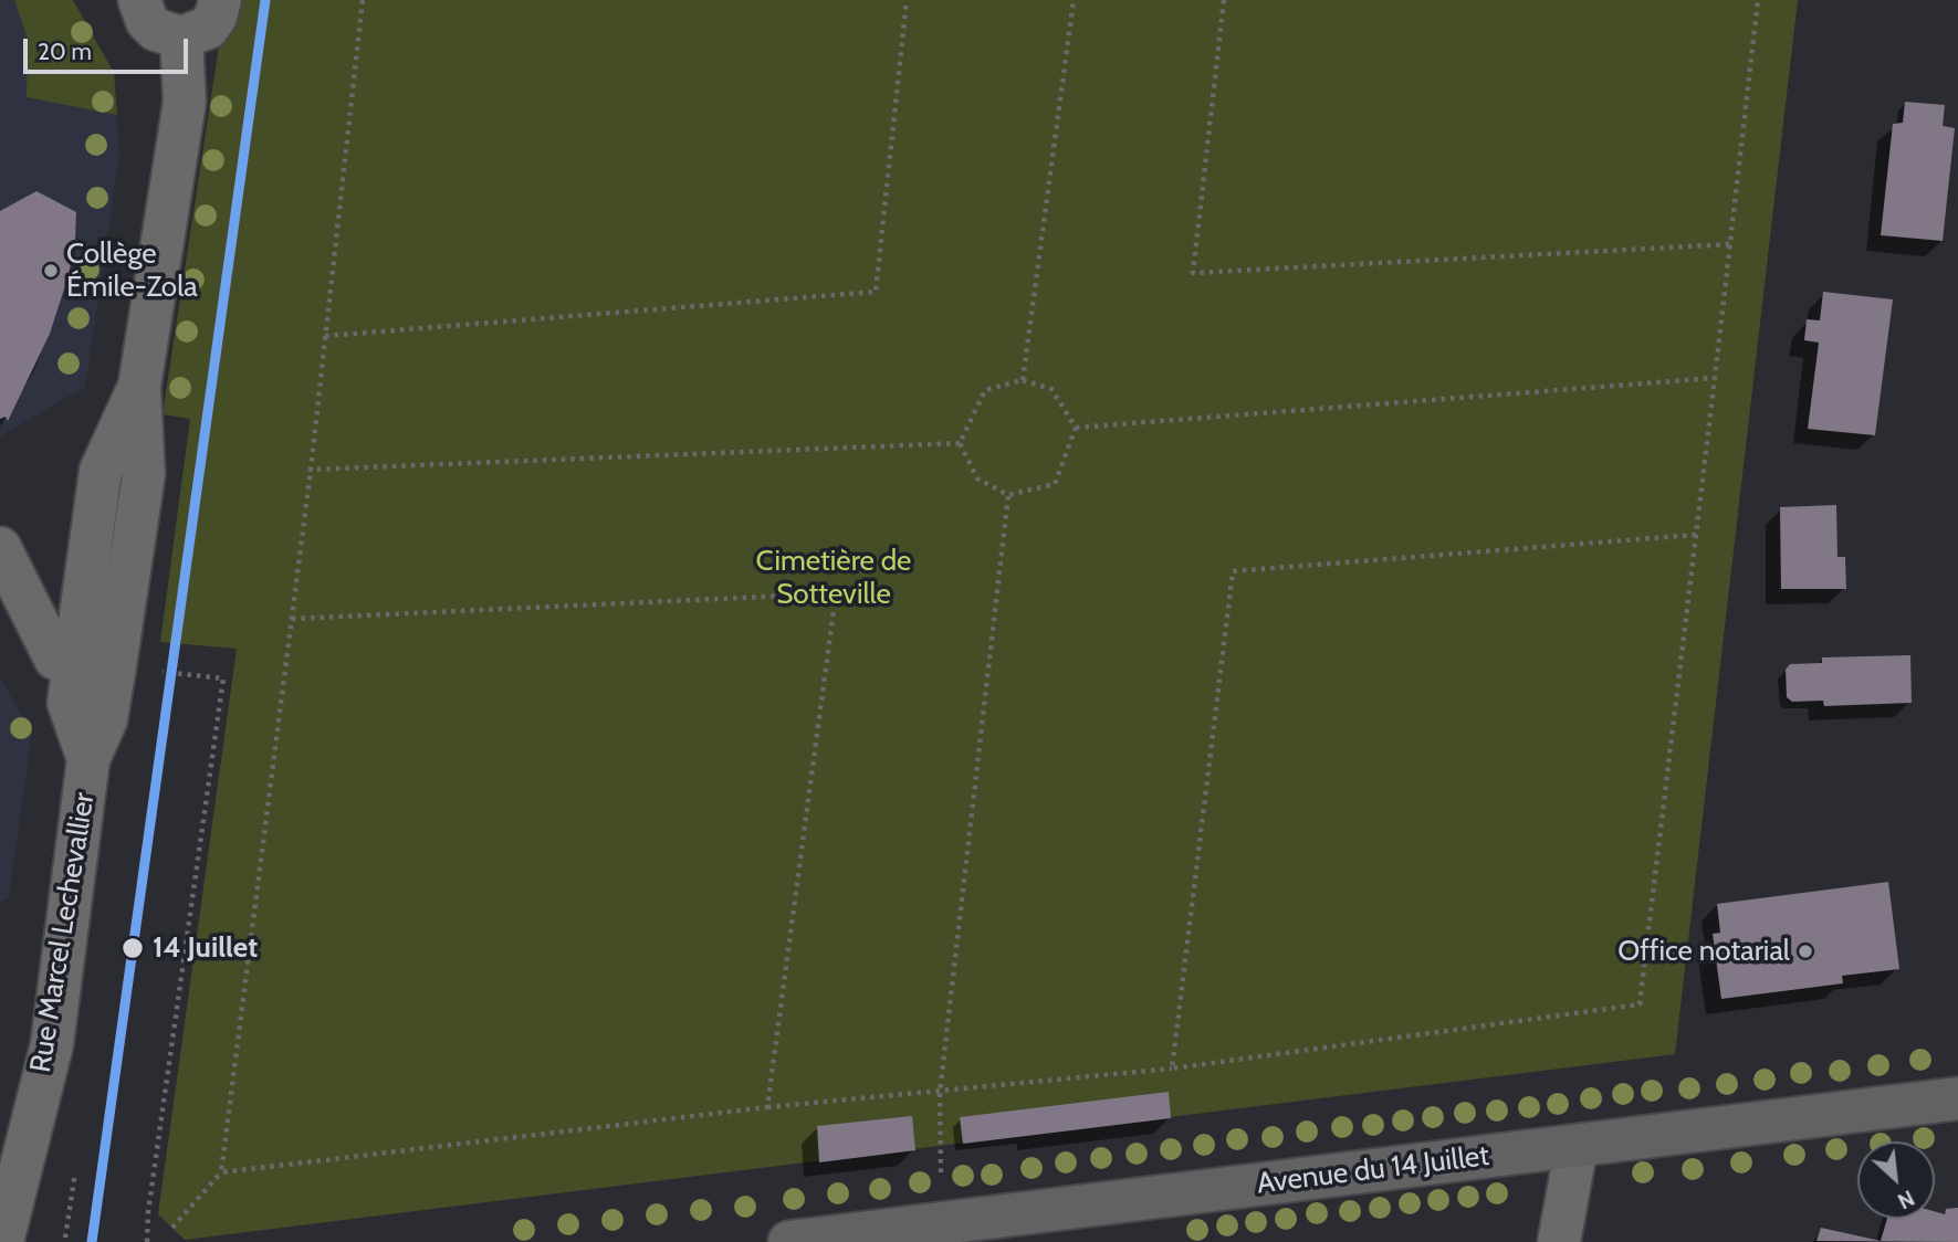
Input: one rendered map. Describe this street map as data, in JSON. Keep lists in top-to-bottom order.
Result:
{
  "streets": {
    "main road": ["Avenue du 14 Juillet"],
    "street": ["Rue Marcel Lechevallier"]
  },
  "parks": ["Cimetière de Sotteville"],
  "places": ["Collège Émile-Zola", "14 Juillet", "Office notarial"],
  "scale_bar": "20 m",
  "north": "bottom right"
}
